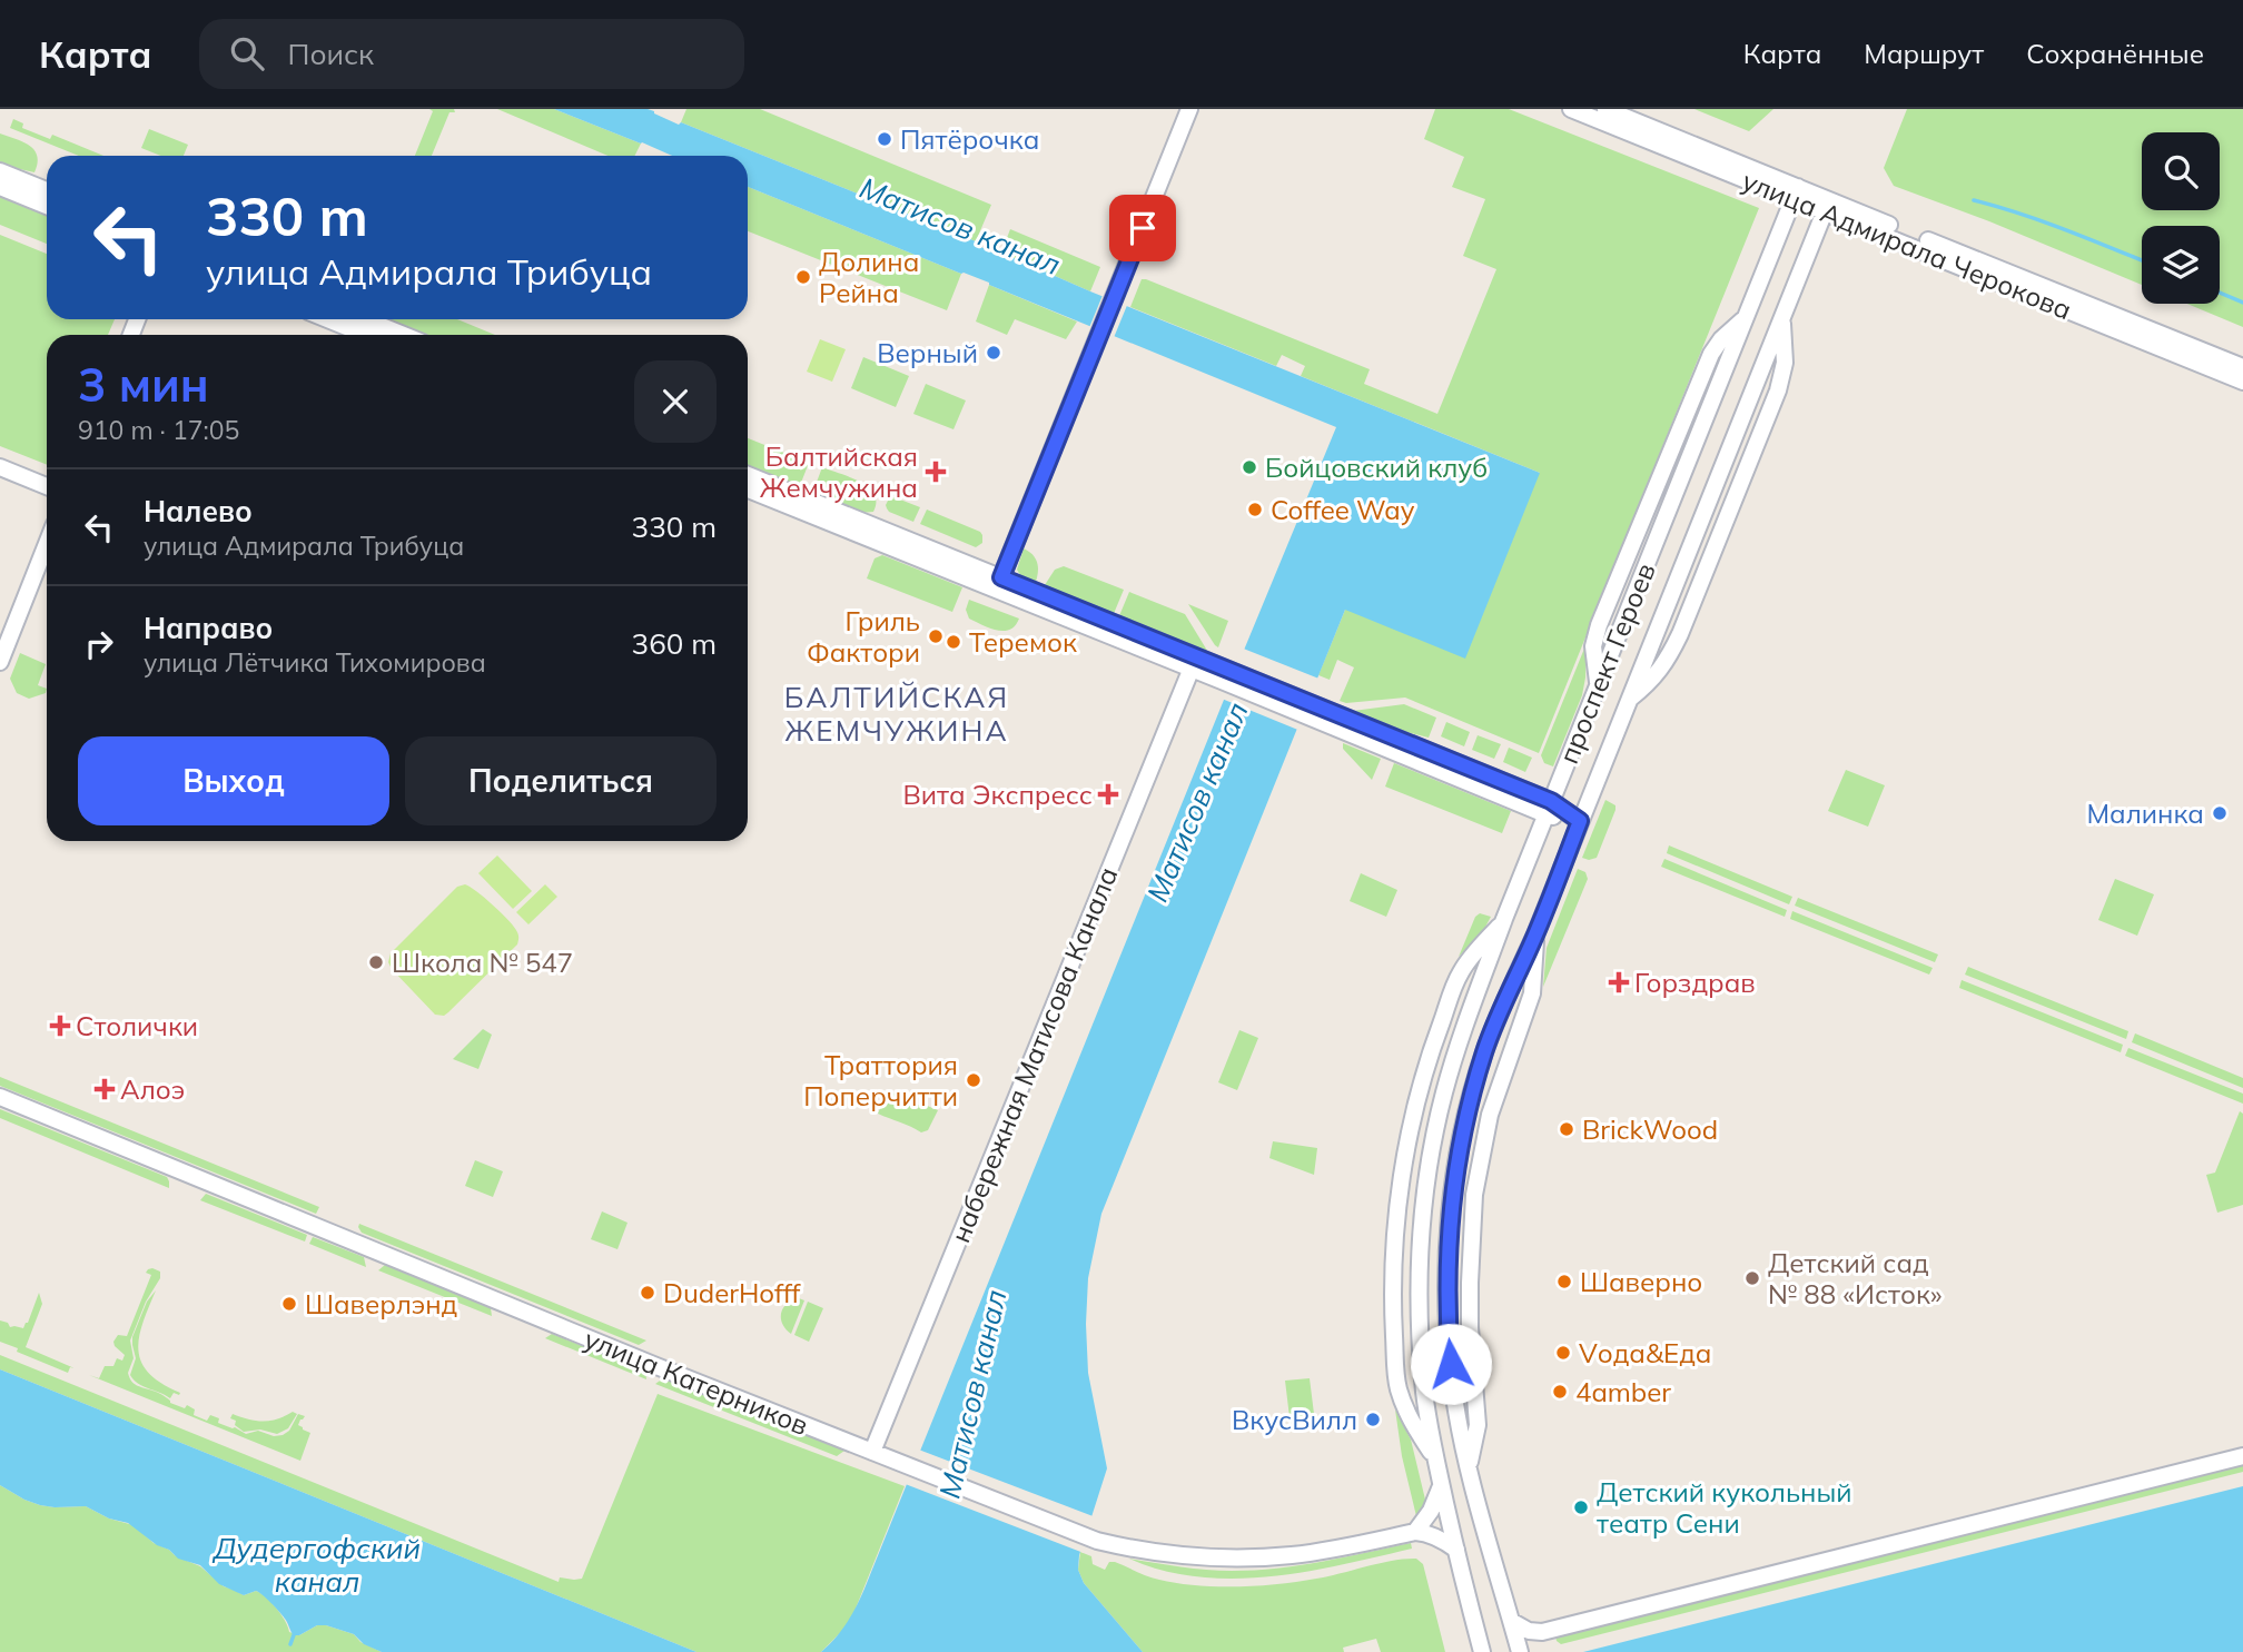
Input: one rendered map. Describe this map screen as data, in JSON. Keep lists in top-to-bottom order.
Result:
{
  "streets": {
    "street": [
      "улица Адмирала Черокова",
      "проспект Героев",
      "набережная Матисова Канала",
      "улица Катерников"
    ]
  },
  "crossings": [
    ["улица Адмирала Черокова", "проспект Героев"],
    ["набережная Матисова Канала", "улица Катерников"]
  ],
  "districts": ["БАЛТИЙСКАЯ ЖЕМЧУЖИНА"],
  "water": ["Матисов канал", "Дудергофский канал"],
  "places": {
    "other": [
      "Пятёрочка",
      "Долина Рейна",
      "Верный",
      "Бойцовский клуб",
      "Coffee Way",
      "Гриль Фактори",
      "Теремок",
      "Малинка",
      "Школа № 547",
      "Траттория Поперчитти",
      "BrickWood",
      "Детский сад № 88 «Исток»",
      "Шаверно",
      "DuderHofff",
      "Шаверлэнд",
      "Vода&Еда",
      "4amber",
      "ВкусВилл",
      "Детский кукольный театр Сени"
    ],
    "health": [
      "Балтийская Жемчужина",
      "Вита Экспресс",
      "Горздрав",
      "Столички",
      "Алоэ"
    ]
  },
  "page": {
    "header": "Карта",
    "search": "Поиск",
    "nav": ["Карта", "Маршрут", "Сохранённые"],
    "turn": ["330 m", "улица Адмирала Трибуца"],
    "heading": ["3 мин", "910 m · 17:05"],
    "list": [
      {
        "name": "Налево",
        "note": "улица Адмирала Трибуца",
        "value": "330 m"
      },
      {
        "name": "Направо",
        "note": "улица Лётчика Тихомирова",
        "value": "360 m"
      }
    ],
    "buttons": ["Выход", "Поделиться"]
  }
}
